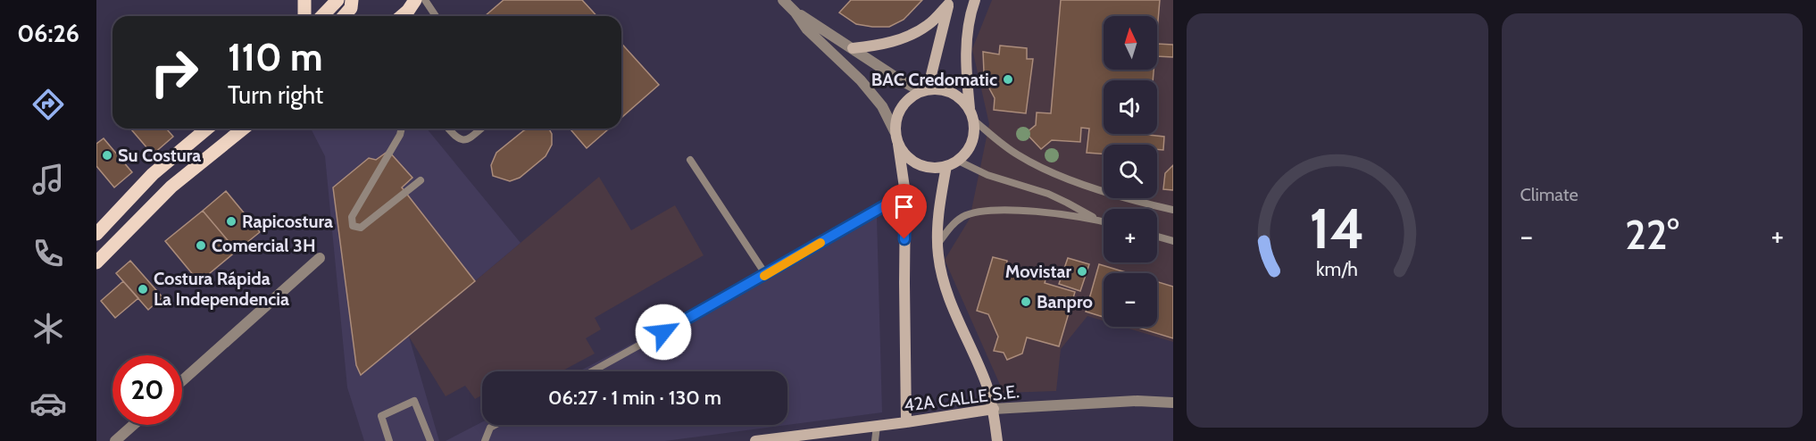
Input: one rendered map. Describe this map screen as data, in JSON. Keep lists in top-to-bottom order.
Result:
{
  "streets": {
    "street": ["42A CALLE S.E."]
  },
  "places": [
    "BAC Credomatic",
    "Su Costura",
    "Rapicostura",
    "Comercial 3H",
    "Movistar",
    "Costura Rápida La Independencia",
    "Banpro"
  ],
  "north": "top",
  "page": {
    "tabs": "06:26",
    "tile": "Climate",
    "map_buttons": ["+", "−"],
    "turn": ["110 m", "Turn right"],
    "heat": ["−", "22°", "+"],
    "limit": "20",
    "trip": "06:27 · 1 min · 130 m",
    "gauge": ["14", "km/h"]
  }
}
